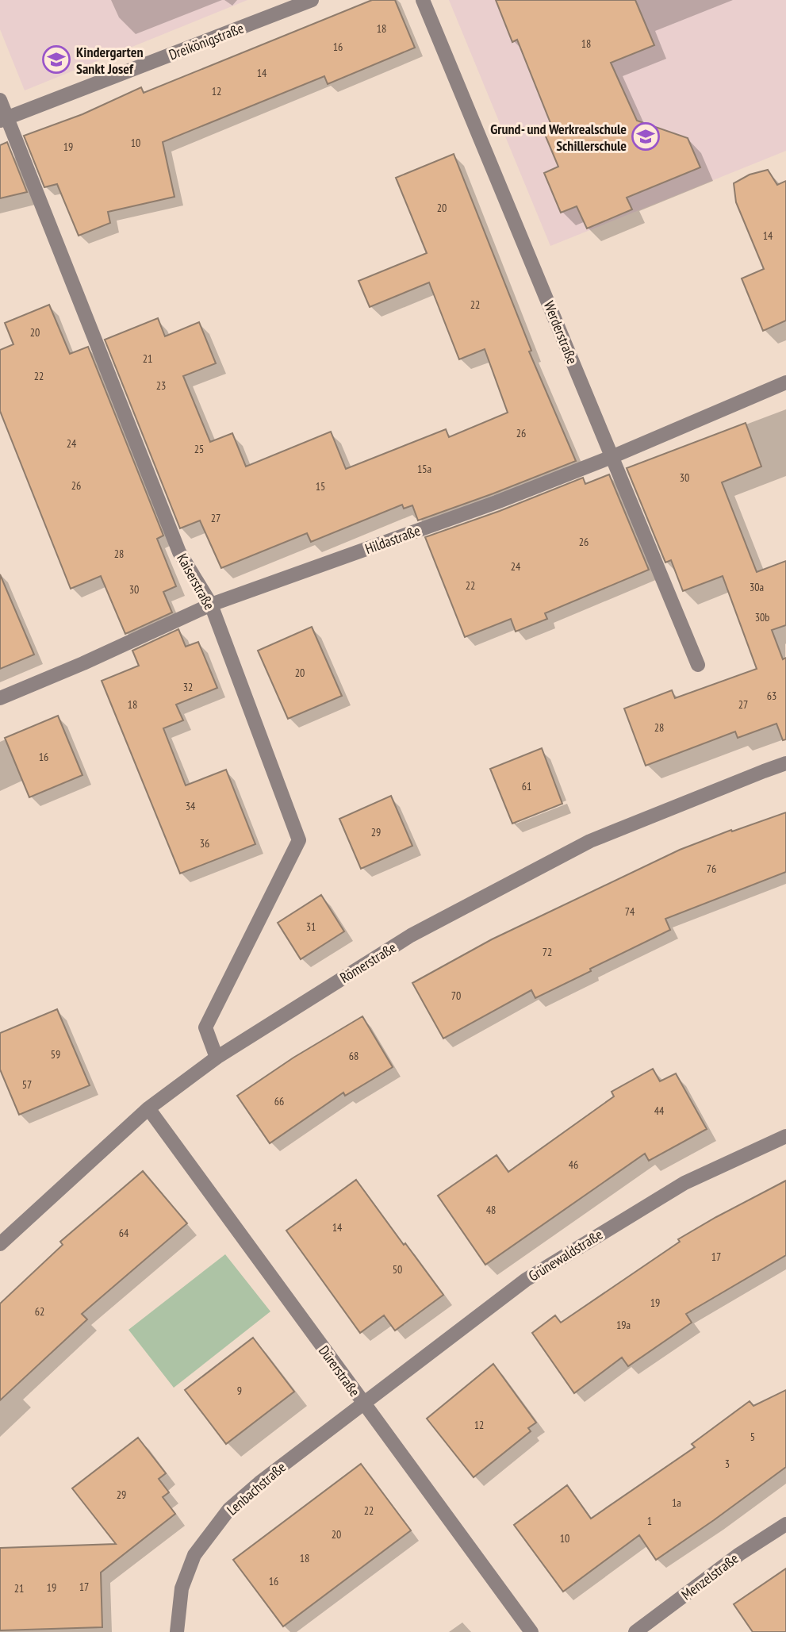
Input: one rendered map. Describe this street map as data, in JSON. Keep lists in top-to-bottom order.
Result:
{
  "streets": {
    "street": [
      "Dreikönigstraße",
      "Werderstraße",
      "Hildastraße",
      "Kaiserstraße",
      "Römerstraße",
      "Grünewaldstraße",
      "Dürerstraße",
      "Lenbachstraße",
      "Menzelstraße"
    ]
  },
  "crossings": [
    ["Dreikönigstraße", "Kaiserstraße"],
    ["Werderstraße", "Hildastraße"],
    ["Hildastraße", "Kaiserstraße"],
    ["Kaiserstraße", "Römerstraße"],
    ["Römerstraße", "Dürerstraße"],
    ["Grünewaldstraße", "Dürerstraße"],
    ["Grünewaldstraße", "Lenbachstraße"],
    ["Dürerstraße", "Lenbachstraße"]
  ],
  "places": {
    "school or university": ["Kindergarten Sankt Josef", "Grund- und Werkrealschule Schillerschule"]
  },
  "house_numbers": [
    "18",
    "18",
    "16",
    "14",
    "12",
    "10",
    "19",
    "20",
    "14",
    "22",
    "20",
    "21",
    "22",
    "23",
    "26",
    "24",
    "25",
    "15a",
    "30",
    "26",
    "15",
    "27",
    "26",
    "28",
    "24",
    "22",
    "30a",
    "30",
    "30b",
    "20",
    "32",
    "63",
    "18",
    "27",
    "28",
    "16",
    "61",
    "34",
    "29",
    "36",
    "76",
    "74",
    "31",
    "72",
    "70",
    "59",
    "68",
    "57",
    "66",
    "44",
    "46",
    "48",
    "14",
    "64",
    "17",
    "50",
    "19",
    "62",
    "19a",
    "9",
    "12",
    "5",
    "3",
    "29",
    "1a",
    "22",
    "1",
    "20",
    "10",
    "18",
    "16",
    "17",
    "19",
    "21"
  ]
}
